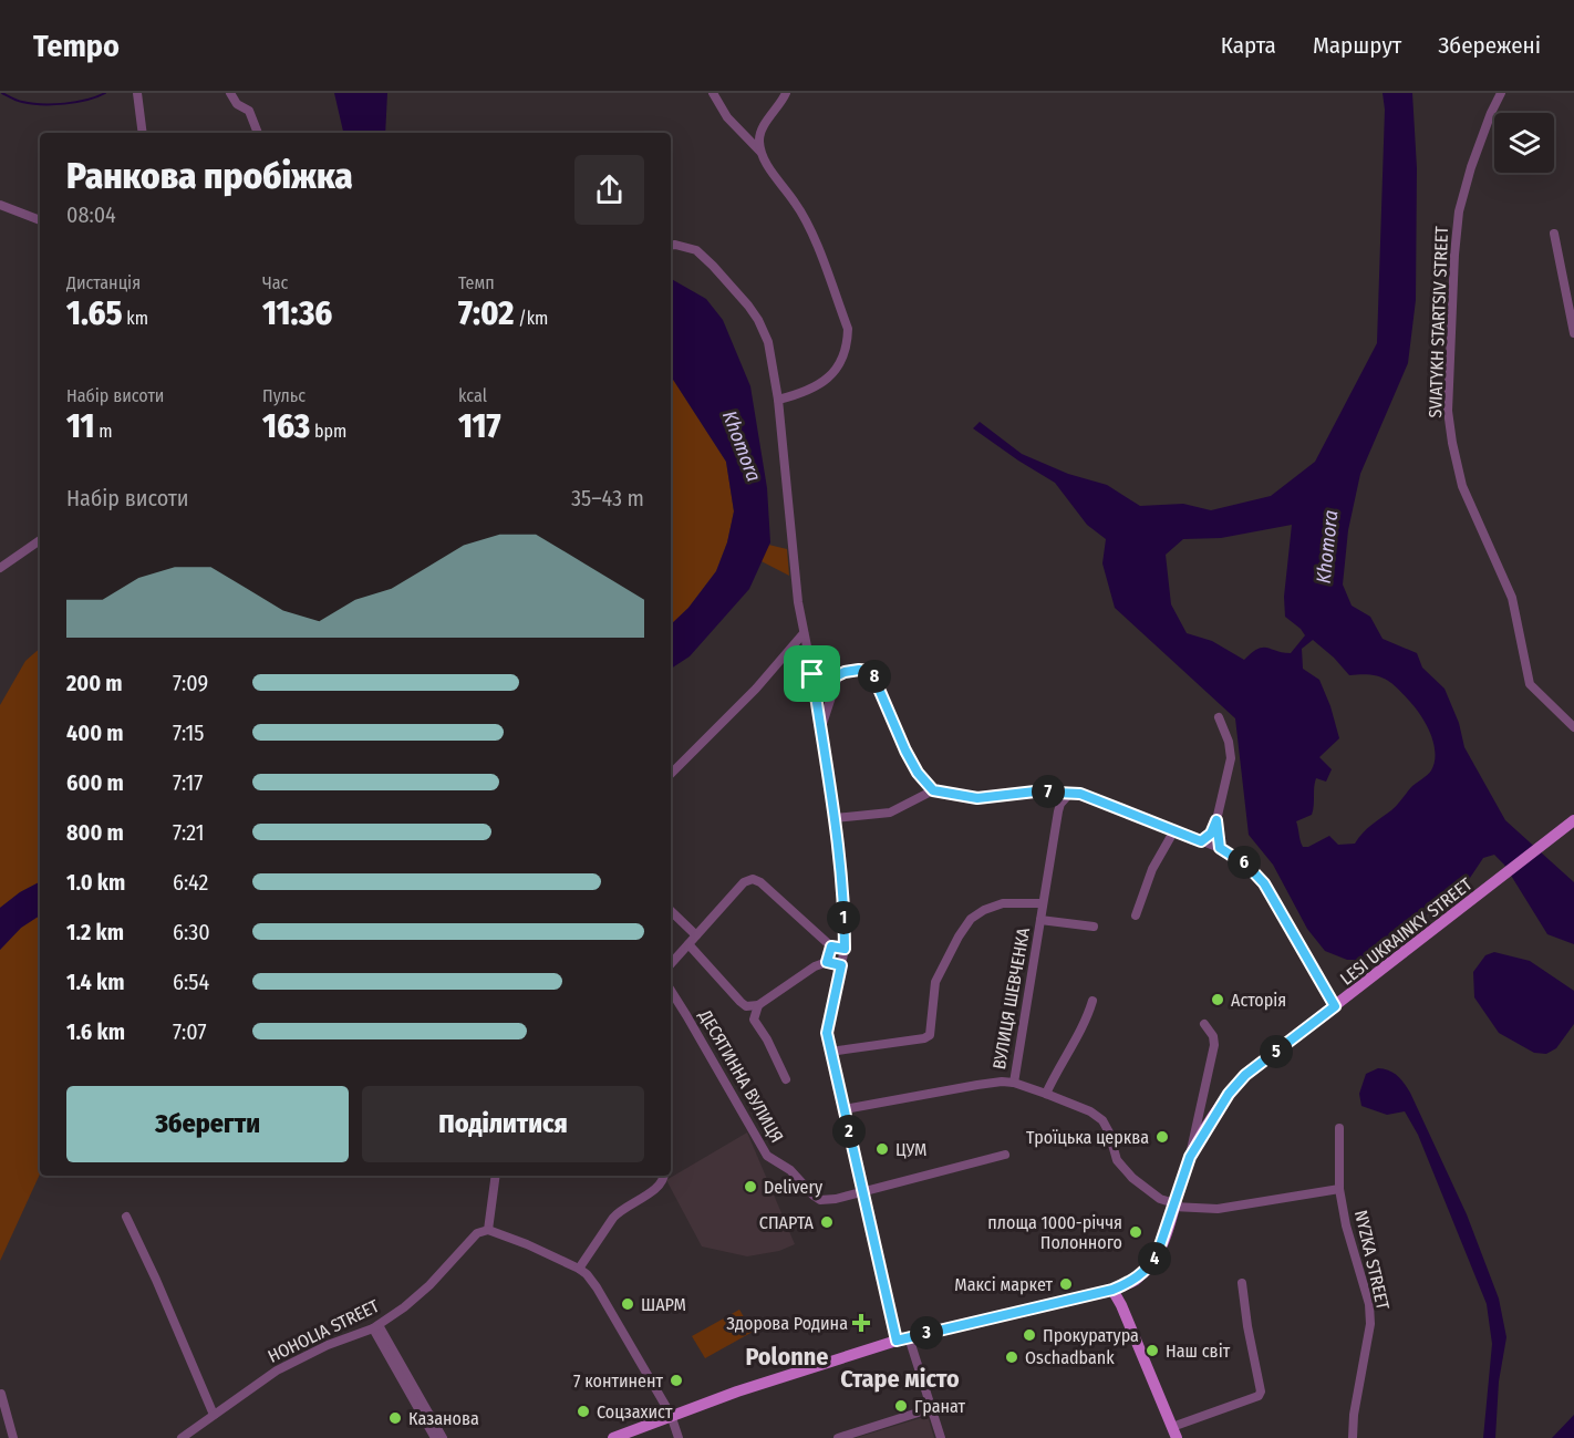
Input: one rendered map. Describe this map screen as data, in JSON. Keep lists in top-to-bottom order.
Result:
{
  "streets": {
    "main road": ["LESI UKRAINKY STREET"],
    "street": [
      "SVIATYKH STARTSIV STREET",
      "ВУЛИЦЯ ШЕВЧЕНКА",
      "ДЕСЯТИННА ВУЛИЦЯ",
      "NYZKA STREET",
      "HOHOLIA STREET"
    ]
  },
  "crossings": [
    ["LESI UKRAINKY STREET", "ВУЛИЦЯ ШЕВЧЕНКА"]
  ],
  "districts": ["Polonne", "Старе місто"],
  "water": ["Khomora"],
  "places": {
    "other": [
      "Асторія",
      "Троїцька церква",
      "ЦУМ",
      "Delivery",
      "СПАРТА",
      "площа 1000-річчя Полонного",
      "Максі маркет",
      "ШАРМ",
      "Прокуратура",
      "Наш світ",
      "Oschadbank",
      "7 континент",
      "Гранат",
      "Соцзахист",
      "Казанова"
    ],
    "health": ["Здорова Родина"]
  },
  "page": {
    "header": "Tempo",
    "nav": ["Карта", "Маршрут", "Збережені"],
    "heading": ["Ранкова пробіжка", "08:04"],
    "stats": [
      ["Дистанція", "1.65 km"],
      ["Час", "11:36"],
      ["Темп", "7:02 /km"],
      ["Набір висоти", "11 m"],
      ["Пульс", "163 bpm"],
      ["kcal", "117"]
    ],
    "chart": ["Набір висоти", "35–43 m"],
    "list": [
      {
        "name": "200 m",
        "note": "7:09"
      },
      {
        "name": "400 m",
        "note": "7:15"
      },
      {
        "name": "600 m",
        "note": "7:17"
      },
      {
        "name": "800 m",
        "note": "7:21"
      },
      {
        "name": "1.0 km",
        "note": "6:42"
      },
      {
        "name": "1.2 km",
        "note": "6:30"
      },
      {
        "name": "1.4 km",
        "note": "6:54"
      },
      {
        "name": "1.6 km",
        "note": "7:07"
      }
    ],
    "pins": [
      "8",
      "7",
      "6",
      "1",
      "5",
      "2",
      "4",
      "3"
    ],
    "buttons": ["Зберегти", "Поділитися"]
  }
}
